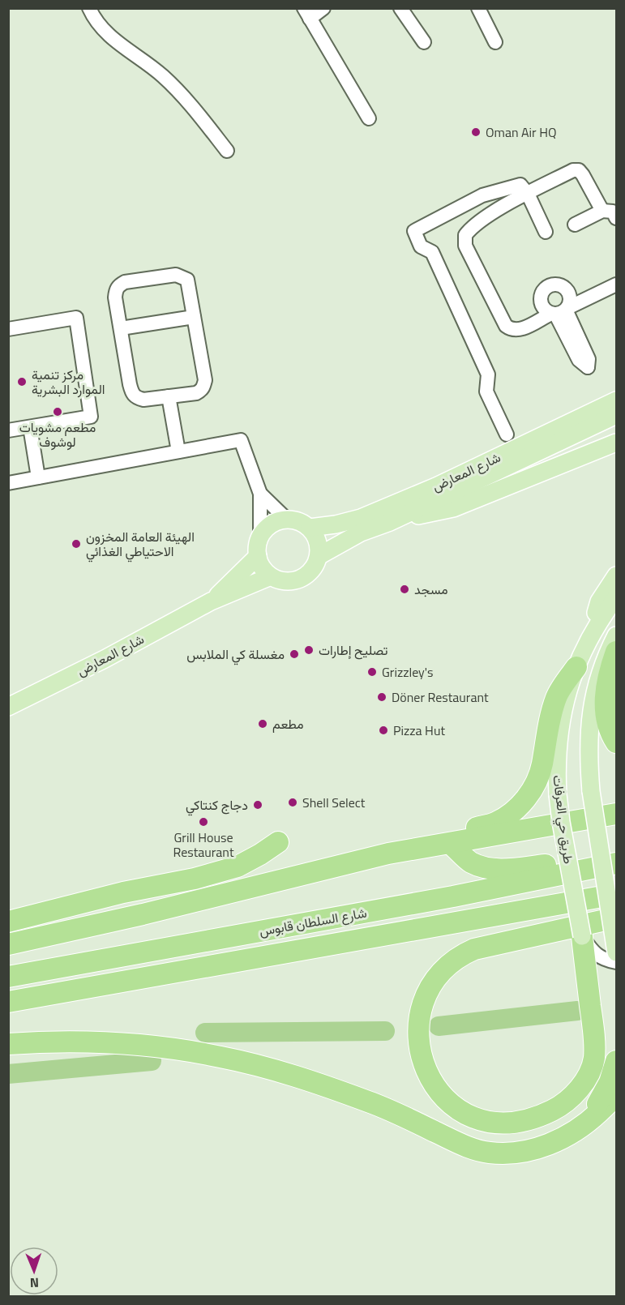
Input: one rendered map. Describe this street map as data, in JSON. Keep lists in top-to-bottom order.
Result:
{
  "streets": {
    "highway": ["شارع السلطان قابوس"],
    "main road": ["شارع المعارض", "طريق حي العرفات"]
  },
  "places": [
    "Oman Air HQ",
    "مركز تنمية الموارد البشرية",
    "مطعم مشويات لوشوف",
    "الهيئة العامة المخزون الاحتياطي الغذائي",
    "مسجد",
    "تصليح إطارات",
    "مغسلة كي الملابس",
    "Grizzley's",
    "Döner Restaurant",
    "مطعم",
    "Pizza Hut",
    "Shell Select",
    "دجاج كنتاكي",
    "Grill House Restaurant"
  ],
  "north": "bottom"
}
